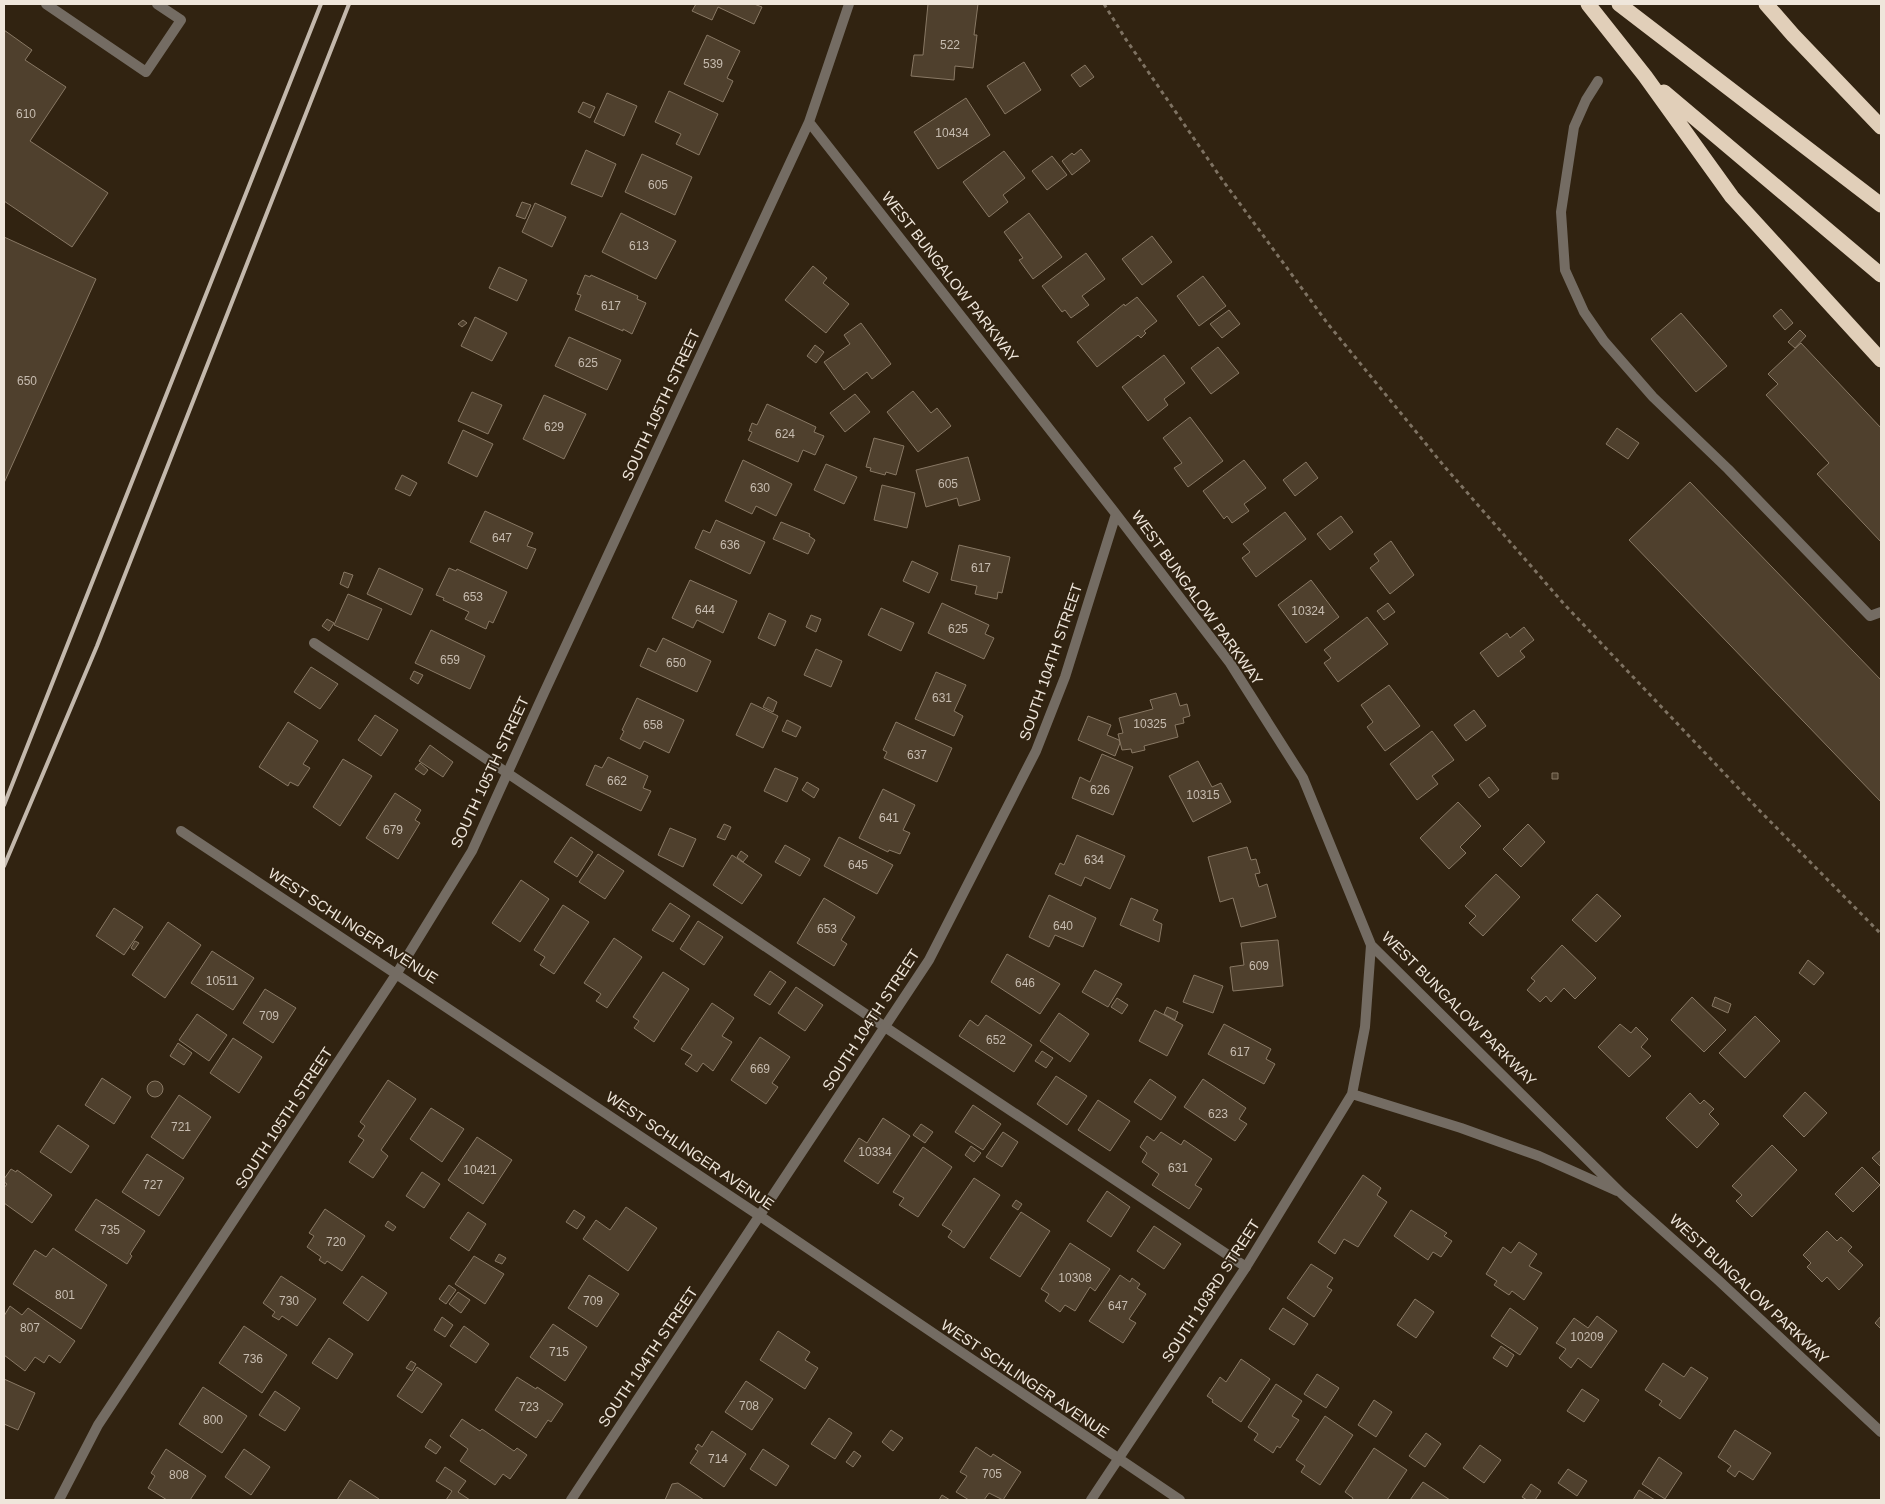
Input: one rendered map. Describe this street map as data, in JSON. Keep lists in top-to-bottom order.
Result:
{
  "streets": {
    "street": [
      "WEST BUNGALOW PARKWAY",
      "SOUTH 105TH STREET",
      "SOUTH 104TH STREET",
      "WEST SCHLINGER AVENUE",
      "SOUTH 103RD STREET"
    ]
  },
  "crossings": [
    ["WEST BUNGALOW PARKWAY", "SOUTH 105TH STREET"],
    ["WEST BUNGALOW PARKWAY", "SOUTH 104TH STREET"],
    ["WEST BUNGALOW PARKWAY", "SOUTH 103RD STREET"],
    ["SOUTH 105TH STREET", "WEST SCHLINGER AVENUE"],
    ["SOUTH 104TH STREET", "WEST SCHLINGER AVENUE"],
    ["WEST SCHLINGER AVENUE", "SOUTH 103RD STREET"]
  ],
  "house_numbers": [
    "522",
    "539",
    "610",
    "10434",
    "605",
    "613",
    "617",
    "625",
    "650",
    "629",
    "624",
    "605",
    "630",
    "647",
    "636",
    "617",
    "653",
    "644",
    "10324",
    "625",
    "659",
    "650",
    "631",
    "10325",
    "658",
    "637",
    "662",
    "626",
    "10315",
    "641",
    "679",
    "634",
    "645",
    "640",
    "653",
    "609",
    "10511",
    "646",
    "709",
    "652",
    "617",
    "669",
    "623",
    "721",
    "10334",
    "631",
    "10421",
    "727",
    "735",
    "720",
    "10308",
    "801",
    "730",
    "709",
    "647",
    "807",
    "10209",
    "715",
    "736",
    "708",
    "723",
    "800",
    "714",
    "705",
    "808"
  ]
}
